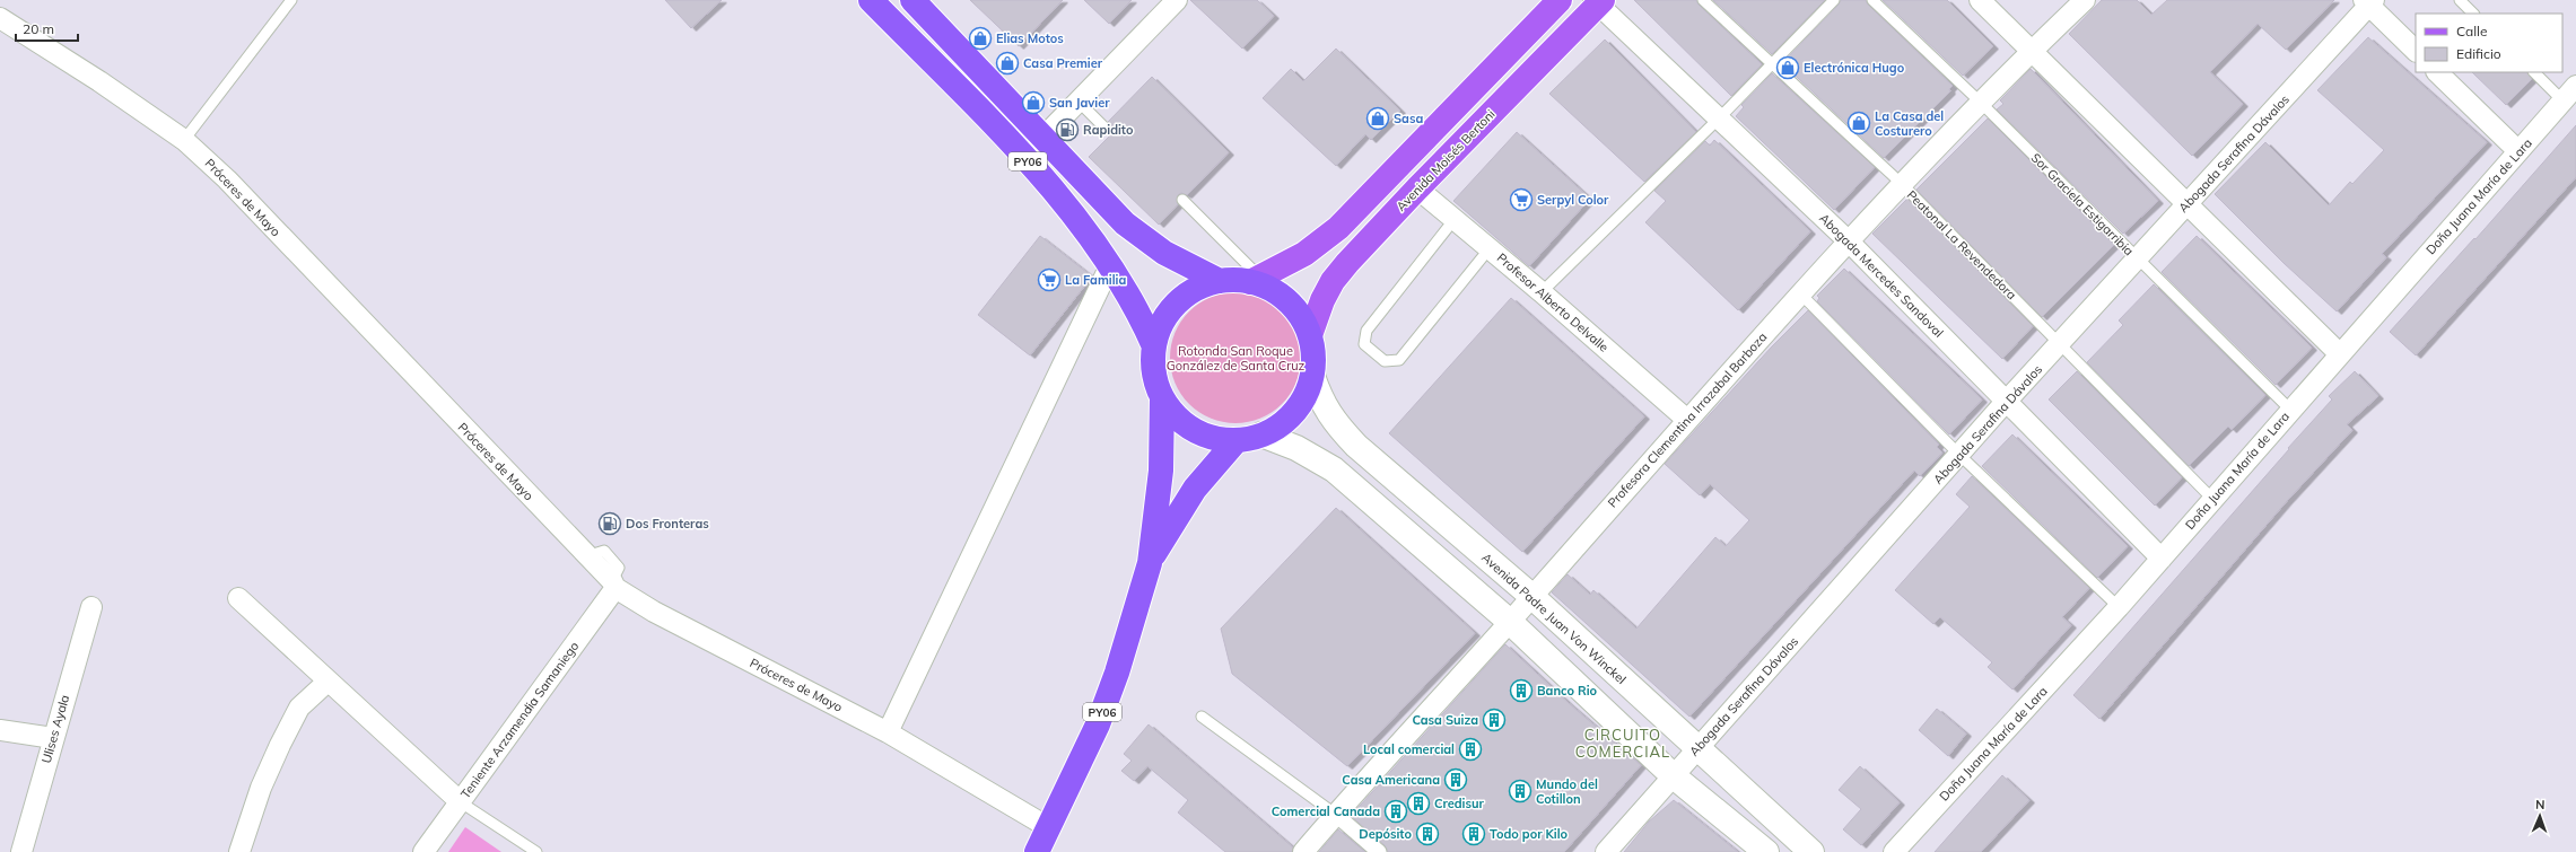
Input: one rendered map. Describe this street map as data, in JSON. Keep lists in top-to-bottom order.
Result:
{
  "streets": {
    "highway": ["PY06"],
    "main road": ["Avenida Moisés Bertoni", "Avenida Padre Juan Von Winckel"],
    "street": [
      "Abogada Serafina Dávalos",
      "Doña Juana María de Lara",
      "Próceres de Mayo",
      "Abogada Mercedes Sandoval",
      "Profesor Alberto Delvalle",
      "Profesora Clementina Irrazabal Barboza",
      "Teniente Arzamendia Samaniego",
      "Ulises Ayala"
    ],
    "lane": ["Sor Graciela Estigarribia", "Peatonal La Revendedora"]
  },
  "crossings": [
    ["Abogada Serafina Dávalos", "Sor Graciela Estigarribia"],
    ["Abogada Serafina Dávalos", "Peatonal La Revendedora"],
    ["Abogada Serafina Dávalos", "Abogada Mercedes Sandoval"],
    ["Abogada Serafina Dávalos", "Avenida Padre Juan Von Winckel"],
    ["Avenida Moisés Bertoni", "PY06"],
    ["Avenida Moisés Bertoni", "Abogada Mercedes Sandoval"],
    ["Avenida Moisés Bertoni", "Profesor Alberto Delvalle"],
    ["Avenida Moisés Bertoni", "Avenida Padre Juan Von Winckel"],
    ["PY06", "Próceres de Mayo"],
    ["PY06", "Avenida Padre Juan Von Winckel"],
    ["Doña Juana María de Lara", "Sor Graciela Estigarribia"],
    ["Doña Juana María de Lara", "Peatonal La Revendedora"],
    ["Doña Juana María de Lara", "Abogada Mercedes Sandoval"],
    ["Próceres de Mayo", "Teniente Arzamendia Samaniego"],
    ["Sor Graciela Estigarribia", "Profesora Clementina Irrazabal Barboza"],
    ["Peatonal La Revendedora", "Profesora Clementina Irrazabal Barboza"],
    ["Abogada Mercedes Sandoval", "Profesora Clementina Irrazabal Barboza"],
    ["Profesor Alberto Delvalle", "Profesora Clementina Irrazabal Barboza"],
    ["Profesora Clementina Irrazabal Barboza", "Avenida Padre Juan Von Winckel"]
  ],
  "districts": ["CIRCUITO COMERCIAL"],
  "parks": ["Rotonda San Roque González de Santa Cruz"],
  "places": {
    "shop": [
      "Elias Motos",
      "Casa Premier",
      "Electrónica Hugo",
      "San Javier",
      "Sasa",
      "La Casa del Costurero"
    ],
    "fuel station": ["Rapidito", "Dos Fronteras"],
    "supermarket": ["Serpyl Color", "La Familia"],
    "building": [
      "Banco Rio",
      "Casa Suiza",
      "Local comercial",
      "Casa Americana",
      "Mundo del Cotillon",
      "Credisur",
      "Comercial Canada",
      "Depósito",
      "Todo por Kilo"
    ]
  },
  "legend": ["Calle", "Edificio"],
  "scale_bar": "20 m",
  "north": "top"
}
